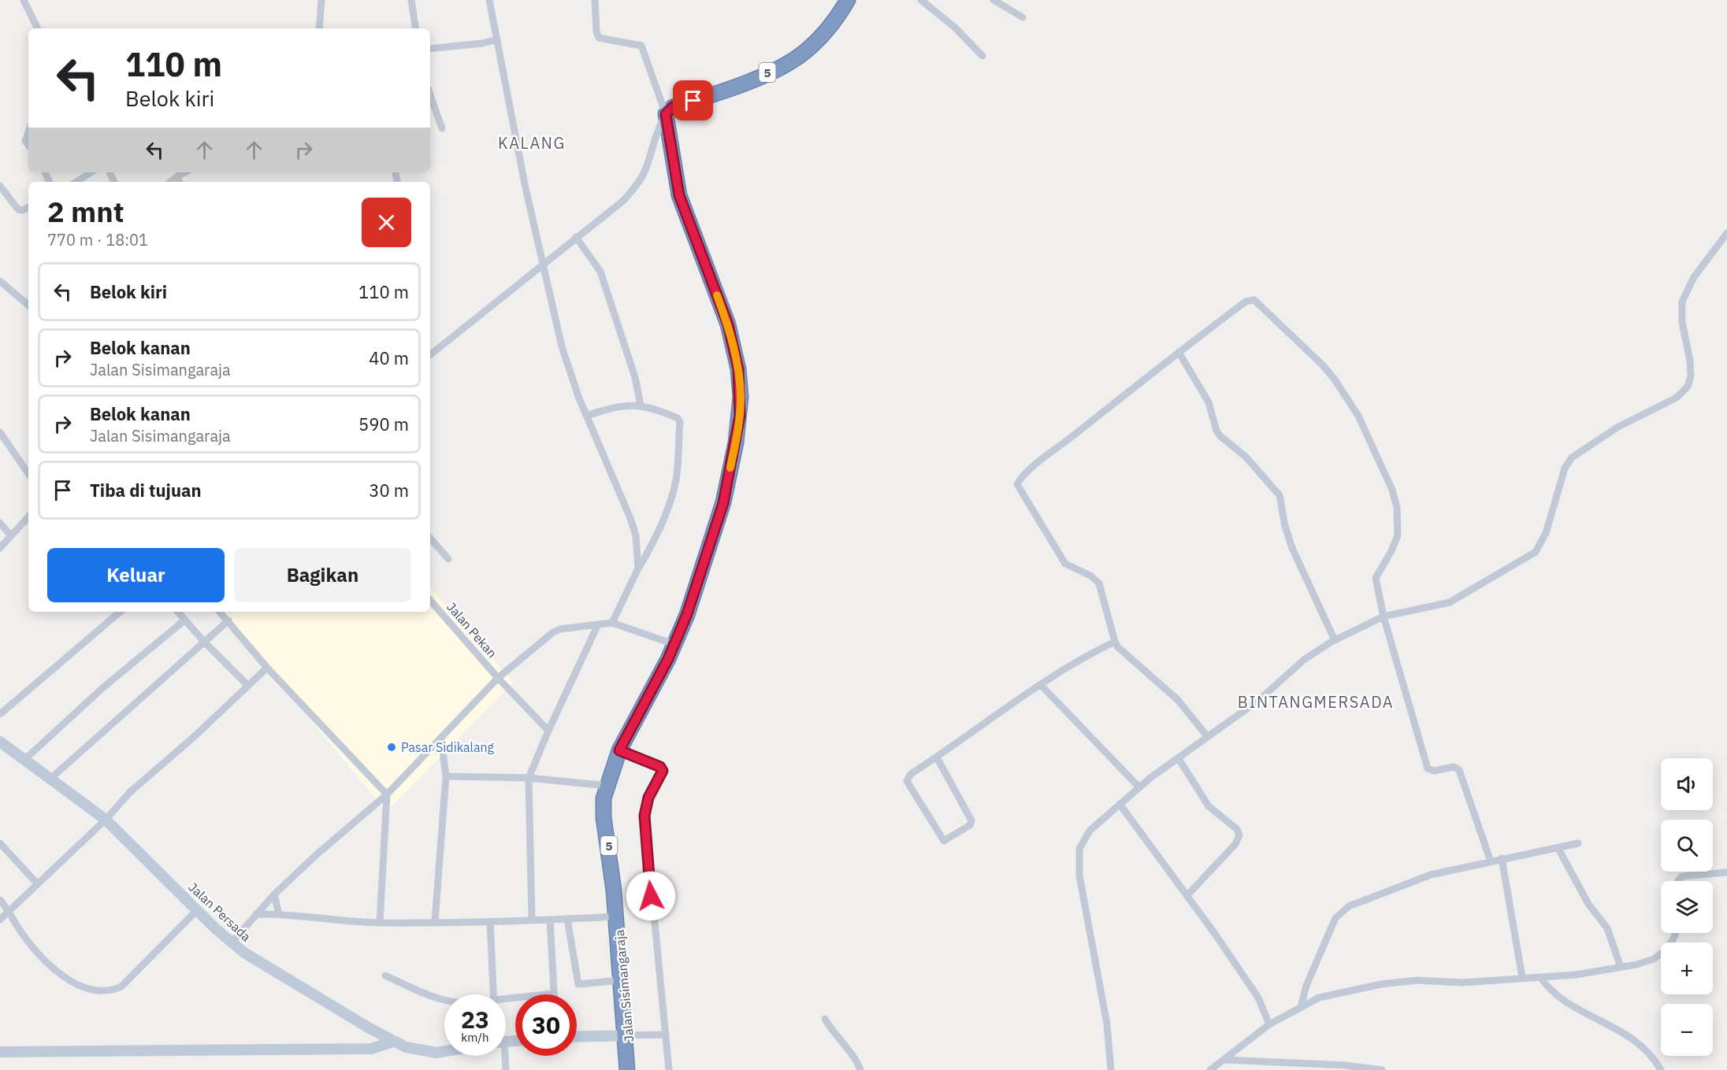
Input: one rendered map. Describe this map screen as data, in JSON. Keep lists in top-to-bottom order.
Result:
{
  "streets": {
    "highway": ["5", "Jalan Sisimangaraja"],
    "street": ["Jalan Pekan", "Jalan Persada"]
  },
  "crossings": [
    ["5", "Jalan Sisimangaraja"]
  ],
  "districts": ["KALANG", "BINTANGMERSADA"],
  "places": ["Pasar Sidikalang"],
  "page": {
    "turn": ["110 m", "Belok kiri"],
    "heading": ["2 mnt", "770 m · 18:01"],
    "list": [
      {
        "name": "Belok kiri",
        "value": "110 m"
      },
      {
        "name": "Belok kanan",
        "note": "Jalan Sisimangaraja",
        "value": "40 m"
      },
      {
        "name": "Belok kanan",
        "note": "Jalan Sisimangaraja",
        "value": "590 m"
      },
      {
        "name": "Tiba di tujuan",
        "value": "30 m"
      }
    ],
    "buttons": ["Keluar", "Bagikan"],
    "map_buttons": ["+", "−"],
    "speed": "23 km/h",
    "limit": "30"
  }
}
